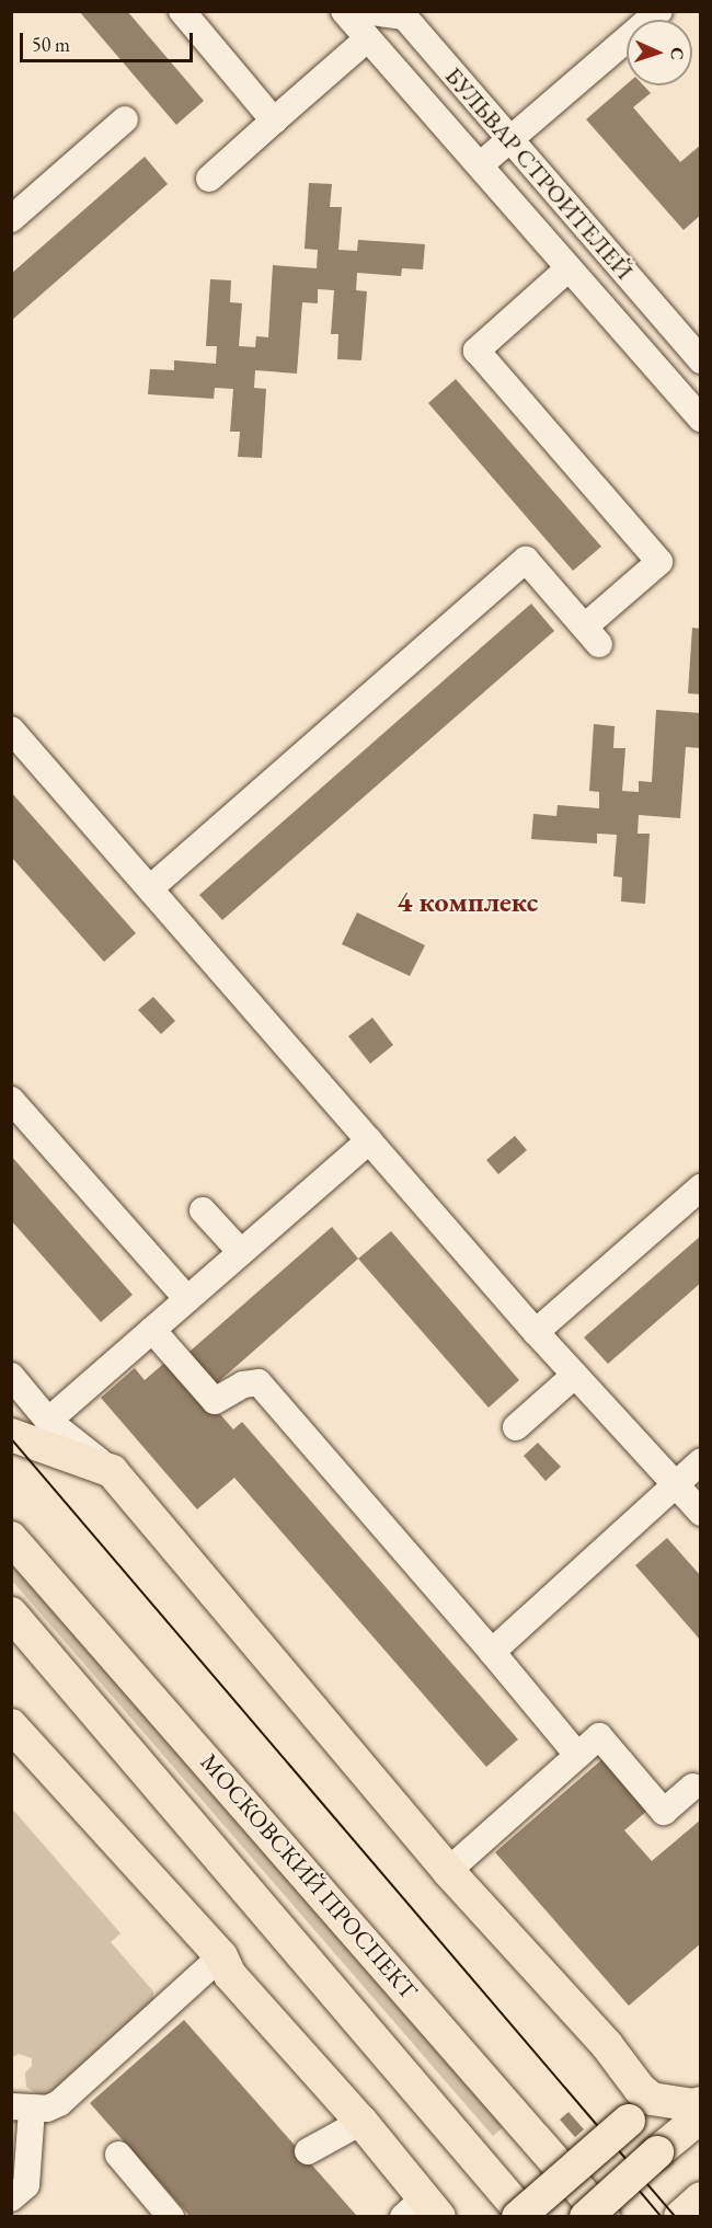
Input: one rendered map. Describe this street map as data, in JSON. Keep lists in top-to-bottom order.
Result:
{
  "streets": {
    "main road": ["МОСКОВСКИЙ ПРОСПЕКТ"],
    "street": ["БУЛЬВАР СТРОИТЕЛЕЙ"]
  },
  "districts": ["4 комплекс"],
  "scale_bar": "50 m",
  "north": "right"
}
